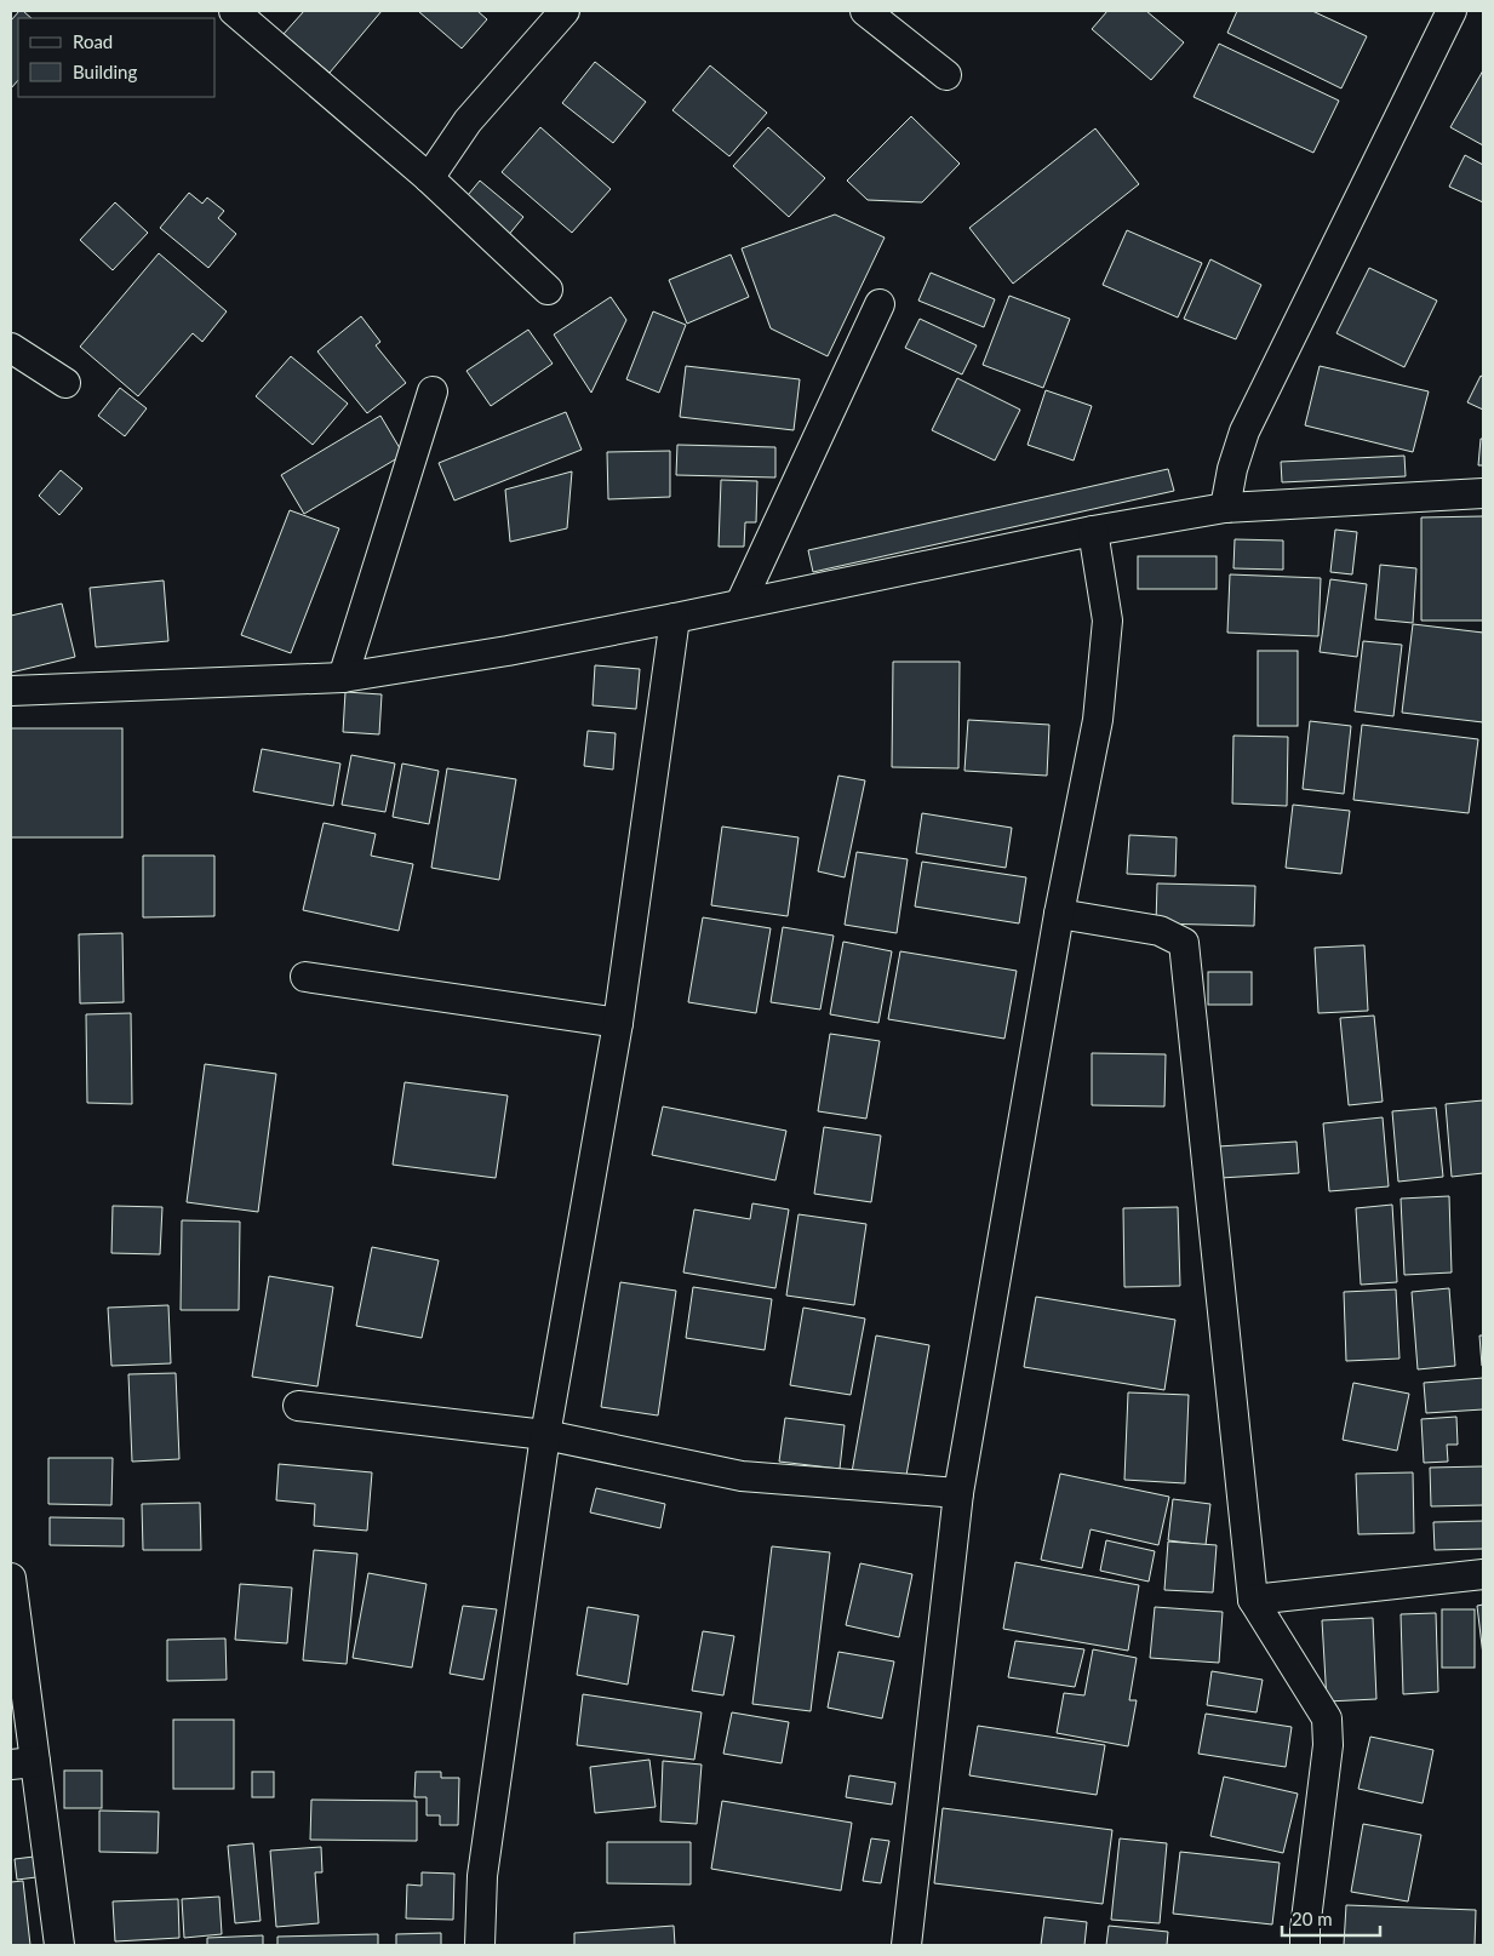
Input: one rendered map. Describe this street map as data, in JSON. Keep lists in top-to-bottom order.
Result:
{
  "legend": ["Road", "Building"],
  "scale_bar": "20 m"
}
